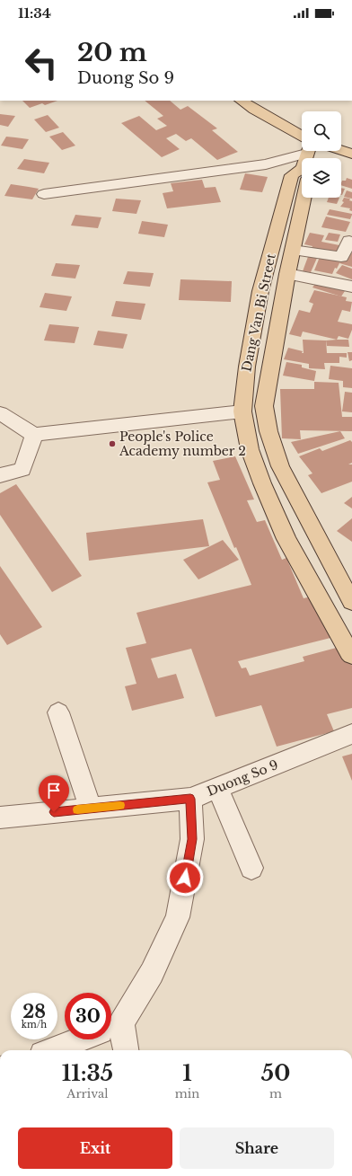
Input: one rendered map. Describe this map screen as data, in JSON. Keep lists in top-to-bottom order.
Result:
{
  "streets": {
    "main road": ["Dang Van Bi Street"],
    "street": ["Duong So 9"]
  },
  "places": ["People's Police Academy number 2"],
  "page": {
    "status": "11:34",
    "turn": ["20 m", "Duong So 9"],
    "speed": "28 km/h",
    "limit": "30",
    "eta": [
      "11:35",
      "Arrival",
      "1",
      "min",
      "50",
      "m"
    ],
    "buttons": ["Exit", "Share"]
  }
}
